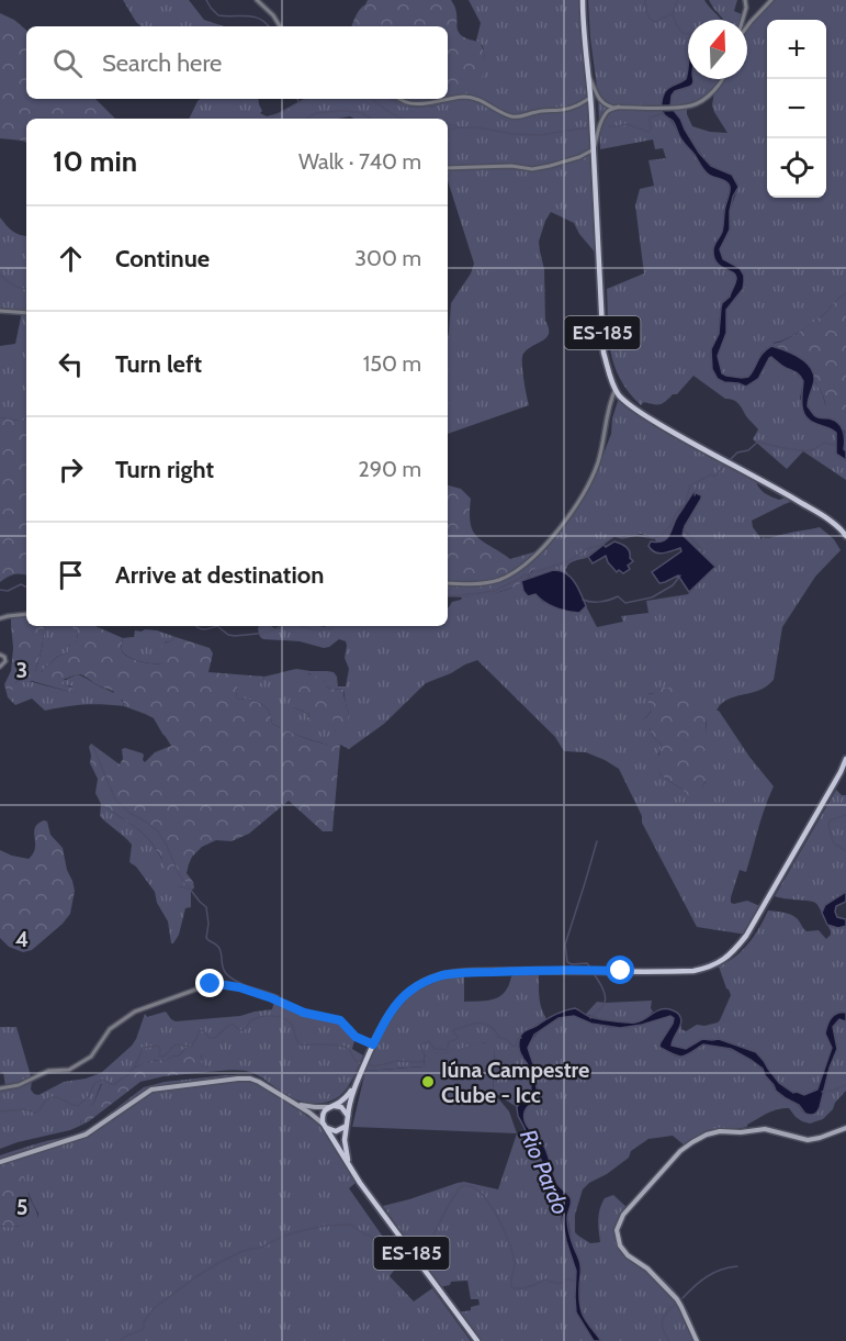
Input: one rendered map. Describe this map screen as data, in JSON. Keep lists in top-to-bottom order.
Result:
{
  "streets": {
    "main road": ["ES-185"]
  },
  "water": ["Rio Pardo"],
  "places": ["Iúna Campestre Clube - Icc"],
  "north": "top",
  "page": {
    "map_buttons": ["+", "−"],
    "search": "Search here",
    "heading": ["10 min", "Walk · 740 m"],
    "list": [
      ["Continue", "300 m"],
      ["Turn left", "150 m"],
      ["Turn right", "290 m"],
      "Arrive at destination"
    ]
  },
  "grid": {
    "rows": ["3", "4", "5"]
  }
}
